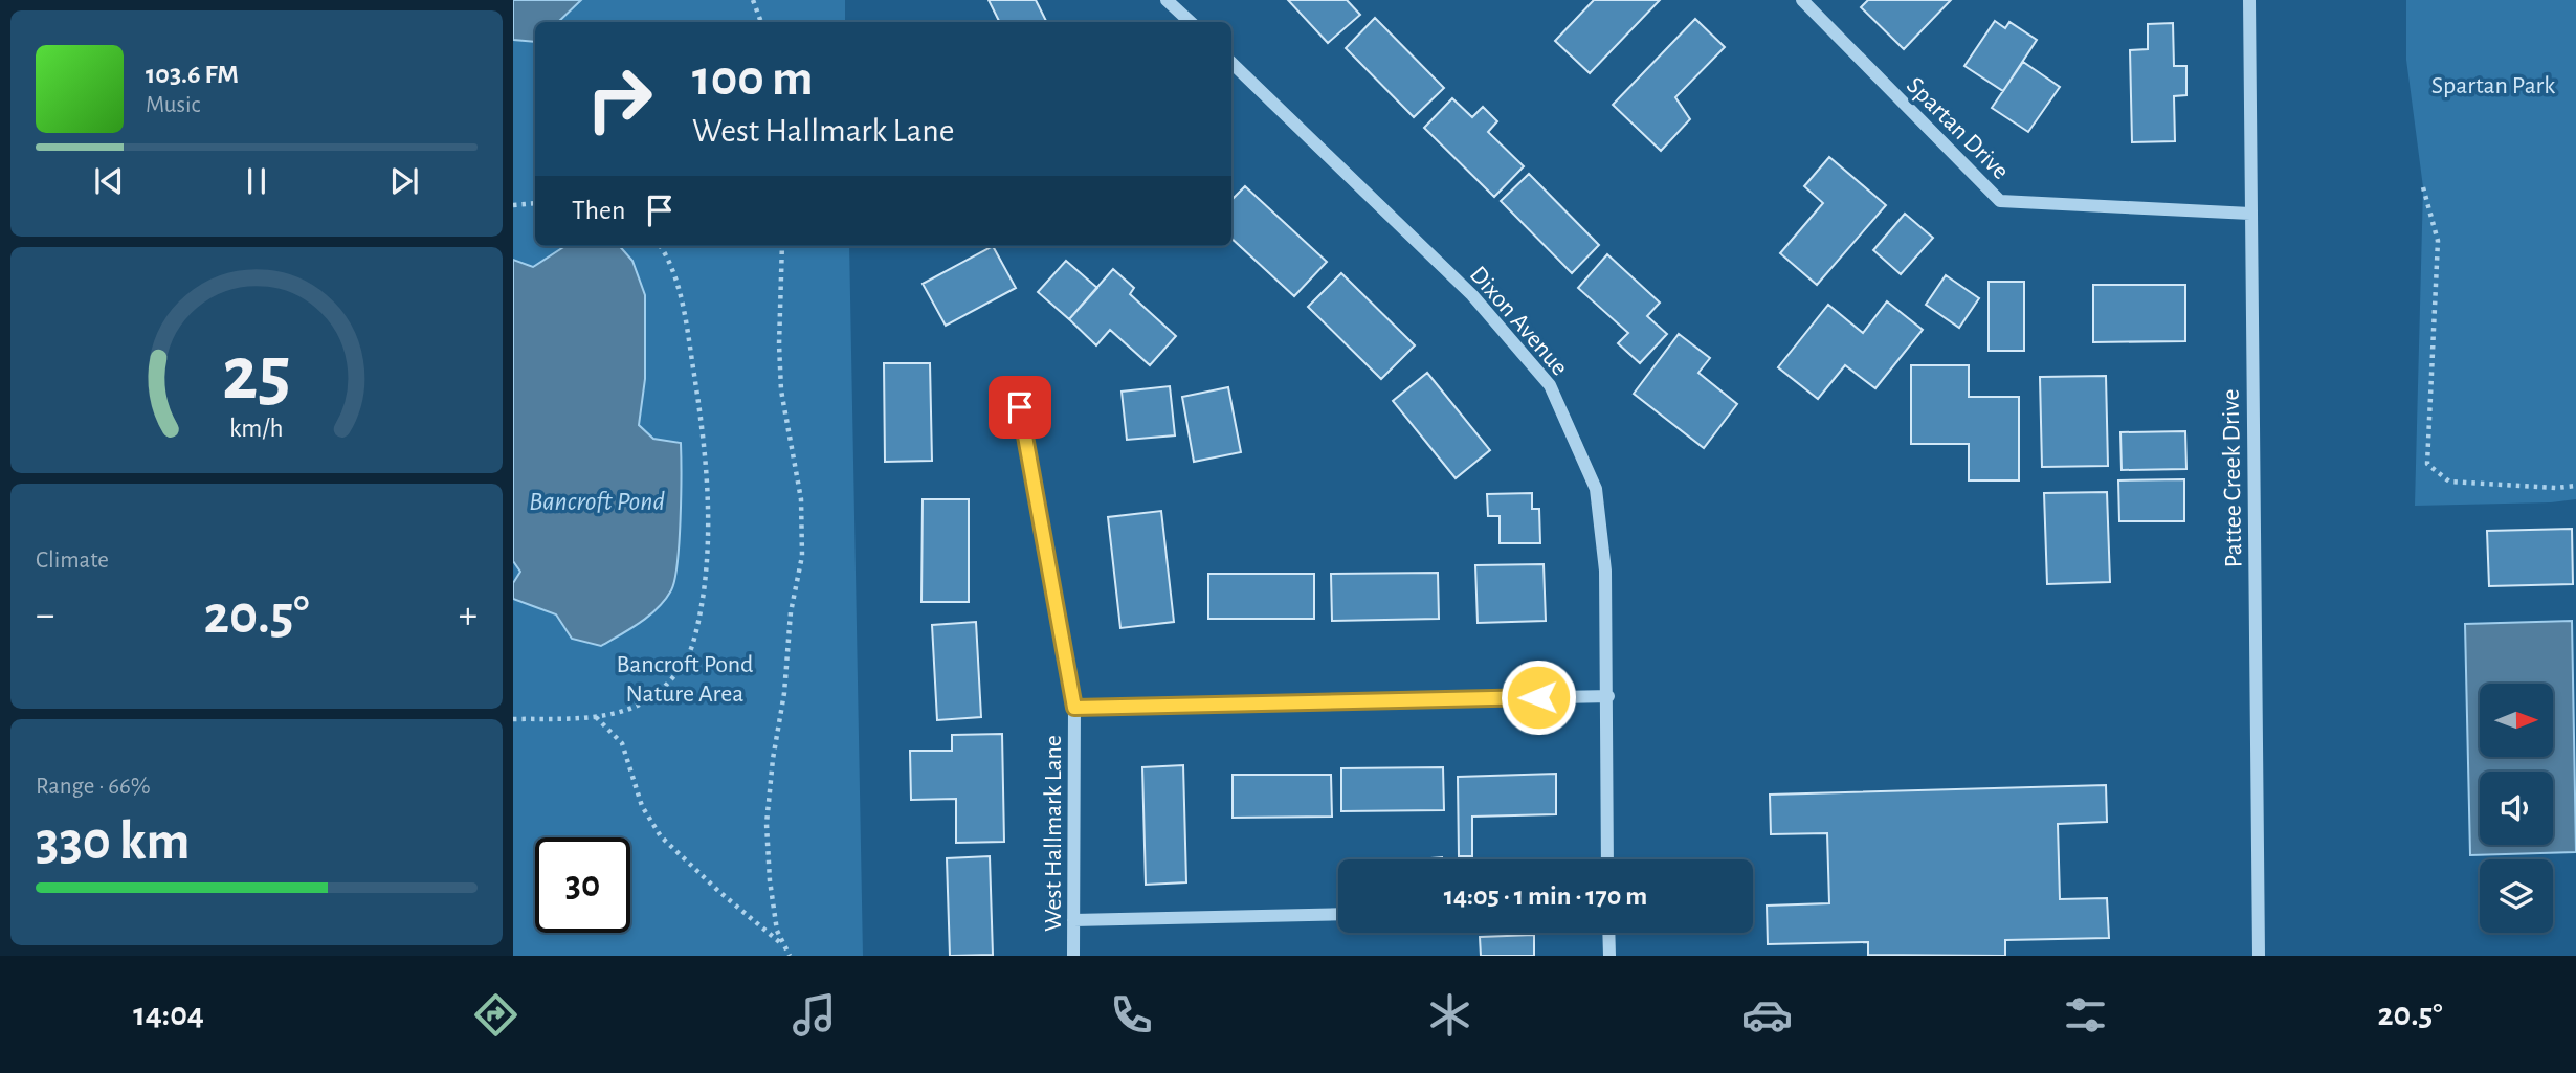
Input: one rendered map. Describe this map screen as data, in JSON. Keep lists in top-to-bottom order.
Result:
{
  "streets": {
    "street": [
      "Spartan Drive",
      "Dixon Avenue",
      "Pattee Creek Drive",
      "West Hallmark Lane"
    ]
  },
  "crossings": [
    ["Spartan Drive", "Pattee Creek Drive"]
  ],
  "water": ["Bancroft Pond"],
  "parks": ["Spartan Park", "Bancroft Pond Nature Area"],
  "north": "right",
  "page": {
    "turn": ["100 m", "West Hallmark Lane"],
    "song": ["103.6 FM", "Music"],
    "then": "Then",
    "tile": [
      "Climate",
      ["Range · 66%", "330 km"]
    ],
    "heat": ["−", "20.5°", "+"],
    "limit": "30",
    "trip": "14:05 · 1 min · 170 m",
    "tabs": ["14:04", "20.5°"],
    "gauge": ["25", "km/h"]
  }
}
